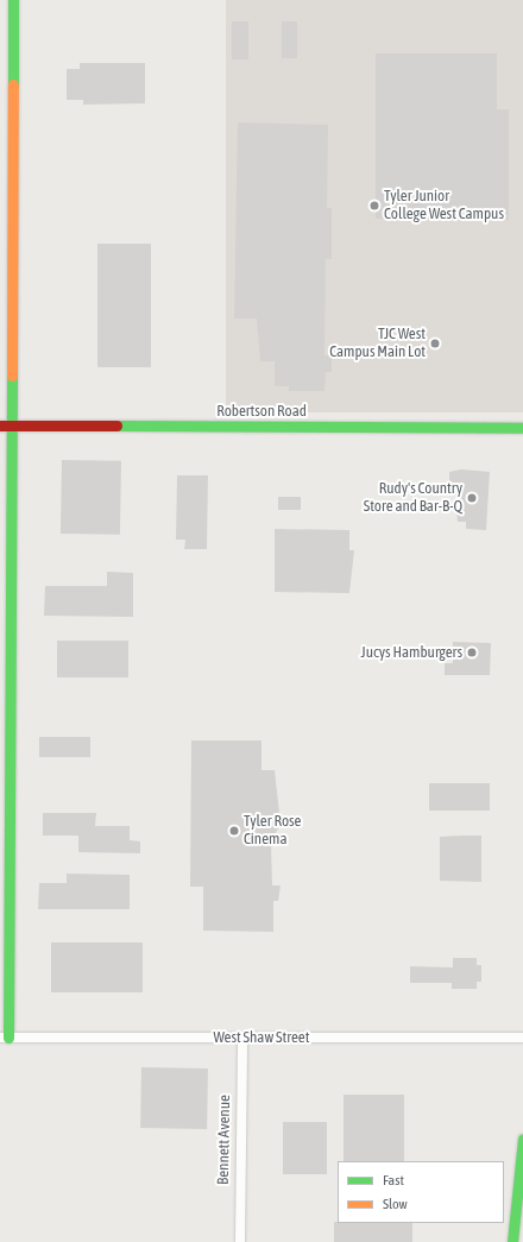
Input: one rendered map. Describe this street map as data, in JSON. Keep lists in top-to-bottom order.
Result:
{
  "streets": {
    "main road": ["Robertson Road"],
    "street": ["West Shaw Street", "Bennett Avenue"]
  },
  "crossings": [
    ["West Shaw Street", "Bennett Avenue"]
  ],
  "places": [
    "Tyler Junior College West Campus",
    "TJC West Campus Main Lot",
    "Rudy's Country Store and Bar-B-Q",
    "Jucys Hamburgers",
    "Tyler Rose Cinema"
  ],
  "legend": ["Fast", "Slow"]
}
